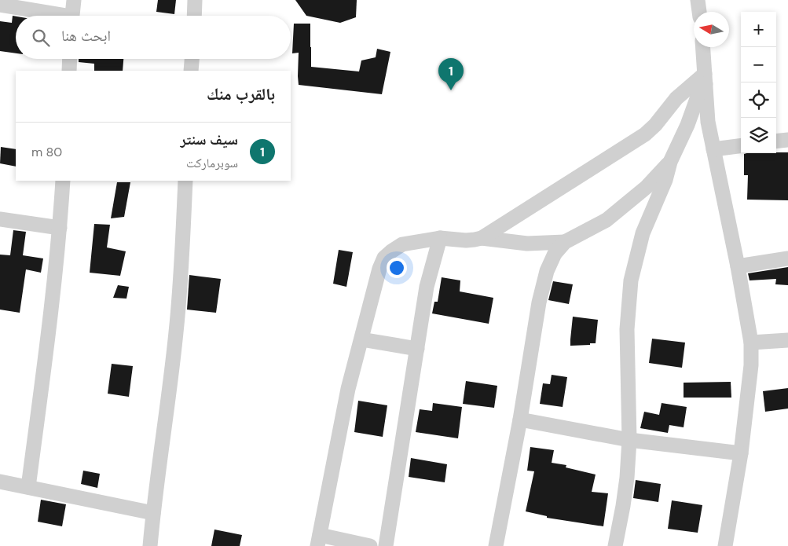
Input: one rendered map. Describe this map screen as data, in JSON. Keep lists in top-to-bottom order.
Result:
{
  "north": "left",
  "page": {
    "map_buttons": ["+", "−"],
    "search": "ابحث هنا",
    "pins": "1",
    "heading": "بالقرب منك",
    "list": [
      {
        "mark": "1",
        "name": "سيف سنتر",
        "note": "سوبرماركت",
        "value": "80 m"
      }
    ]
  }
}
